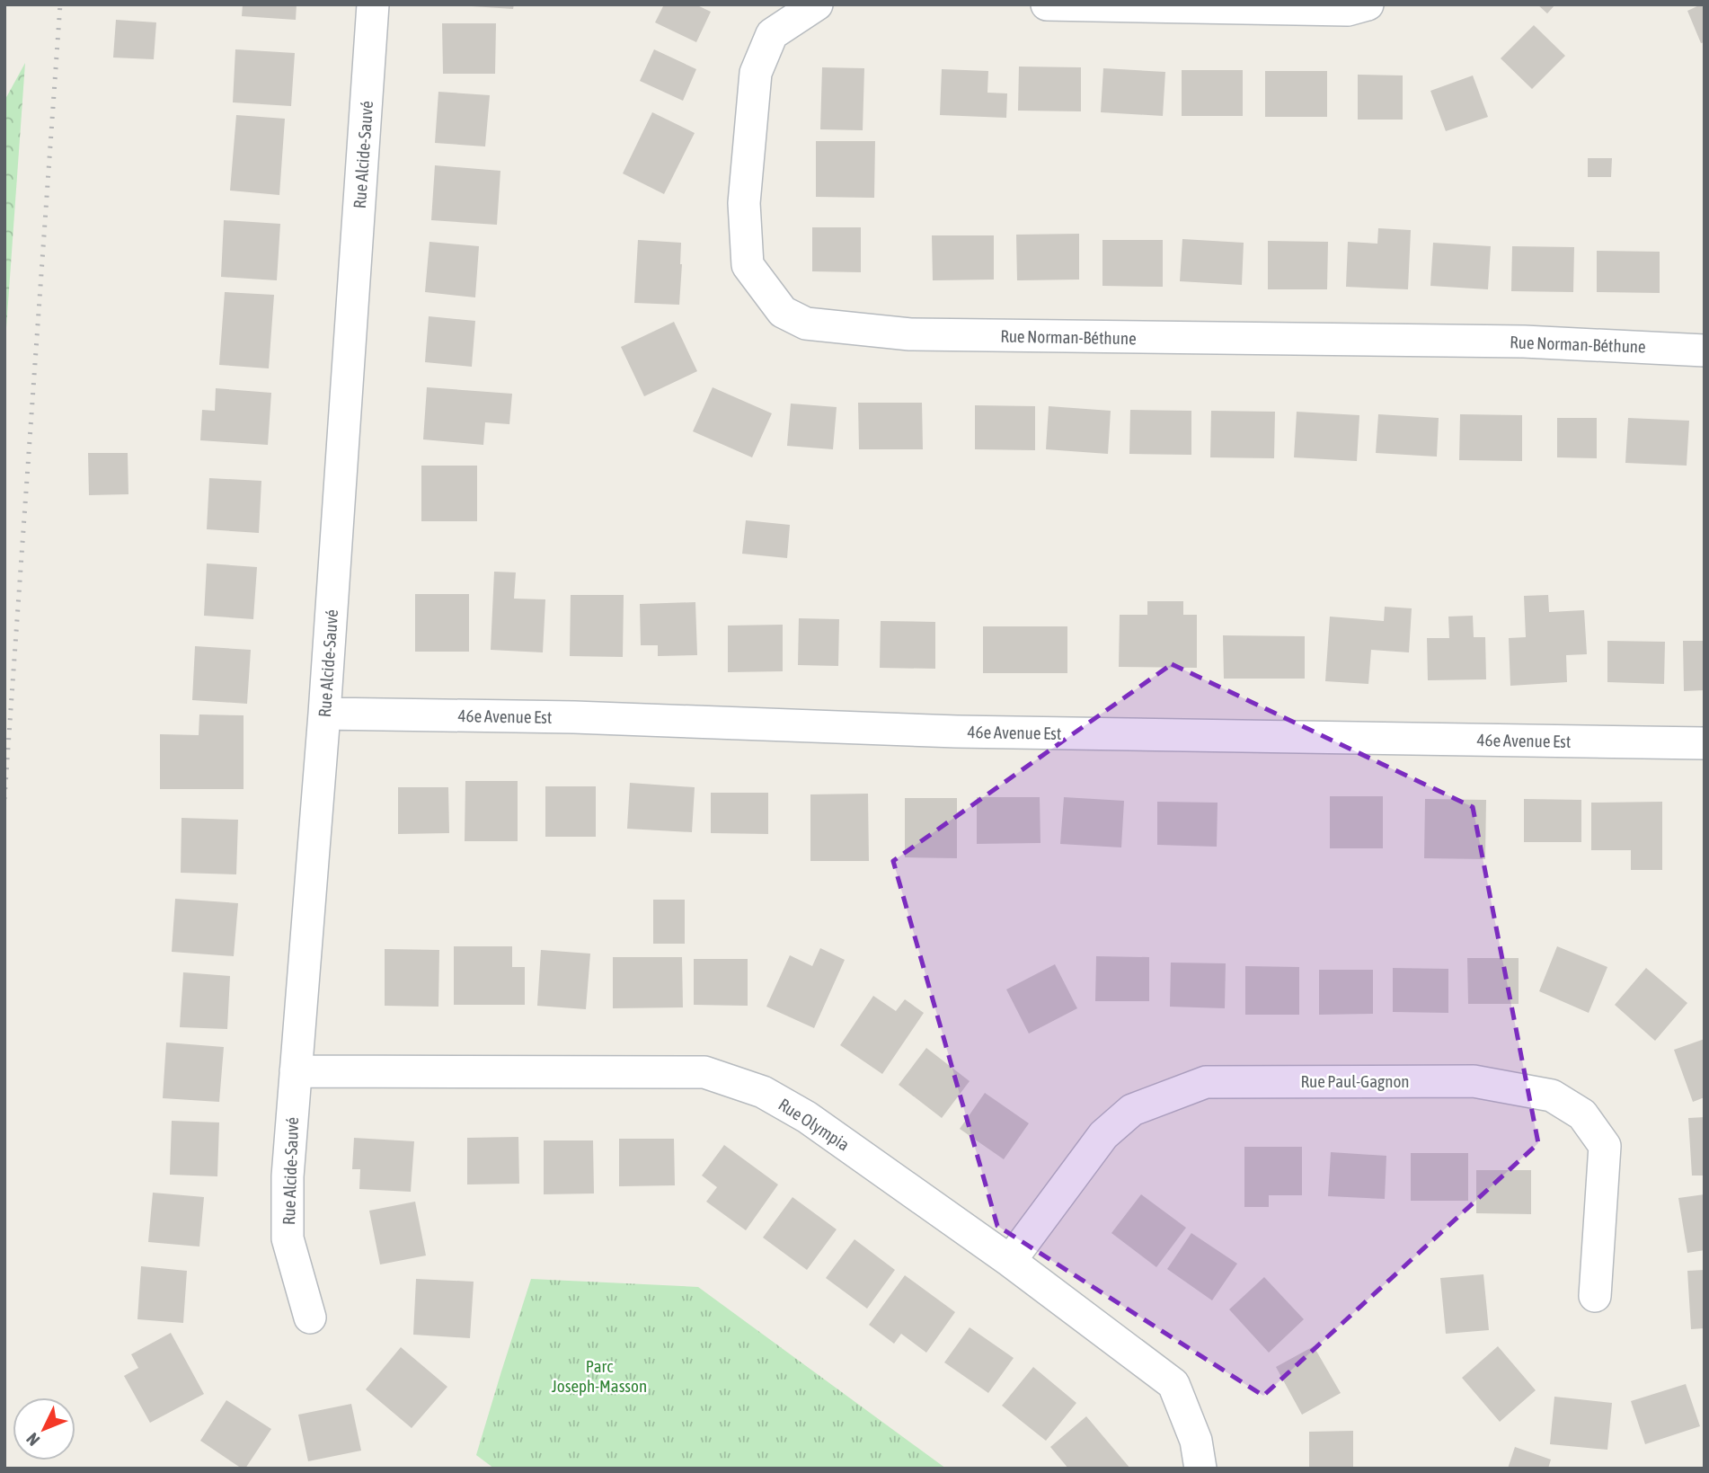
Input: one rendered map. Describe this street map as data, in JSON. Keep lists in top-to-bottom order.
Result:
{
  "streets": {
    "street": [
      "Rue Alcide-Sauvé",
      "Rue Norman-Béthune",
      "46e Avenue Est",
      "Rue Paul-Gagnon",
      "Rue Olympia"
    ]
  },
  "crossings": [
    ["Rue Alcide-Sauvé", "46e Avenue Est"],
    ["Rue Alcide-Sauvé", "Rue Olympia"],
    ["Rue Paul-Gagnon", "Rue Olympia"]
  ],
  "parks": ["Parc Joseph-Masson"],
  "north": "bottom left"
}
